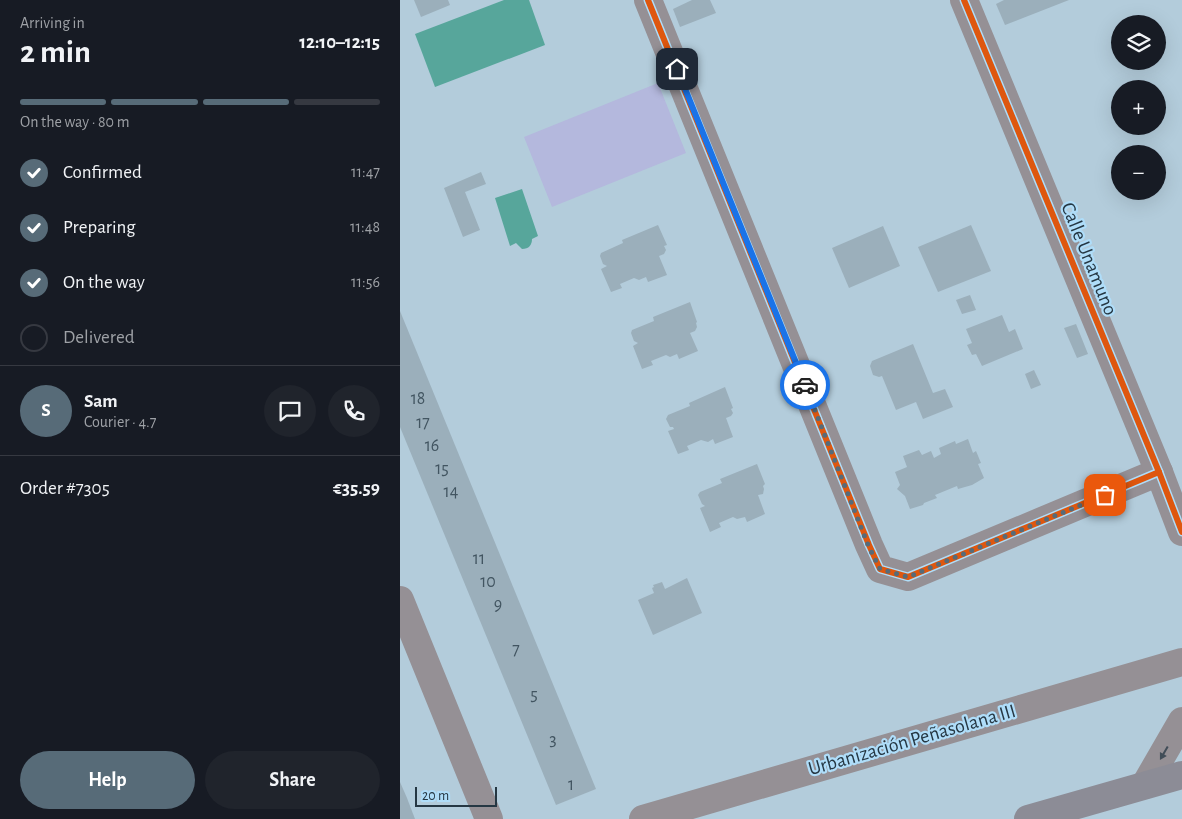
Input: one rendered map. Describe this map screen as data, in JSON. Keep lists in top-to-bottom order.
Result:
{
  "streets": {
    "street": ["Calle Unamuno", "Urbanización Peñasolana III"]
  },
  "house_numbers": [
    "18",
    "17",
    "16",
    "15",
    "14",
    "11",
    "10",
    "9",
    "7",
    "5",
    "3",
    "1"
  ],
  "scale_bar": "20 m",
  "page": {
    "heading": ["2 min", "Arriving in", "12:10–12:15"],
    "panel": [
      "Sam",
      "Courier · 4.7",
      "Order #7305",
      "€35.59"
    ],
    "map_buttons": ["+", "−"],
    "bar": "On the way · 80 m",
    "list": [
      ["Confirmed", "11:47"],
      ["Preparing", "11:48"],
      ["On the way", "11:56"],
      "Delivered"
    ],
    "round": "S",
    "buttons": ["Help", "Share"],
    "scale": "20 m"
  }
}
